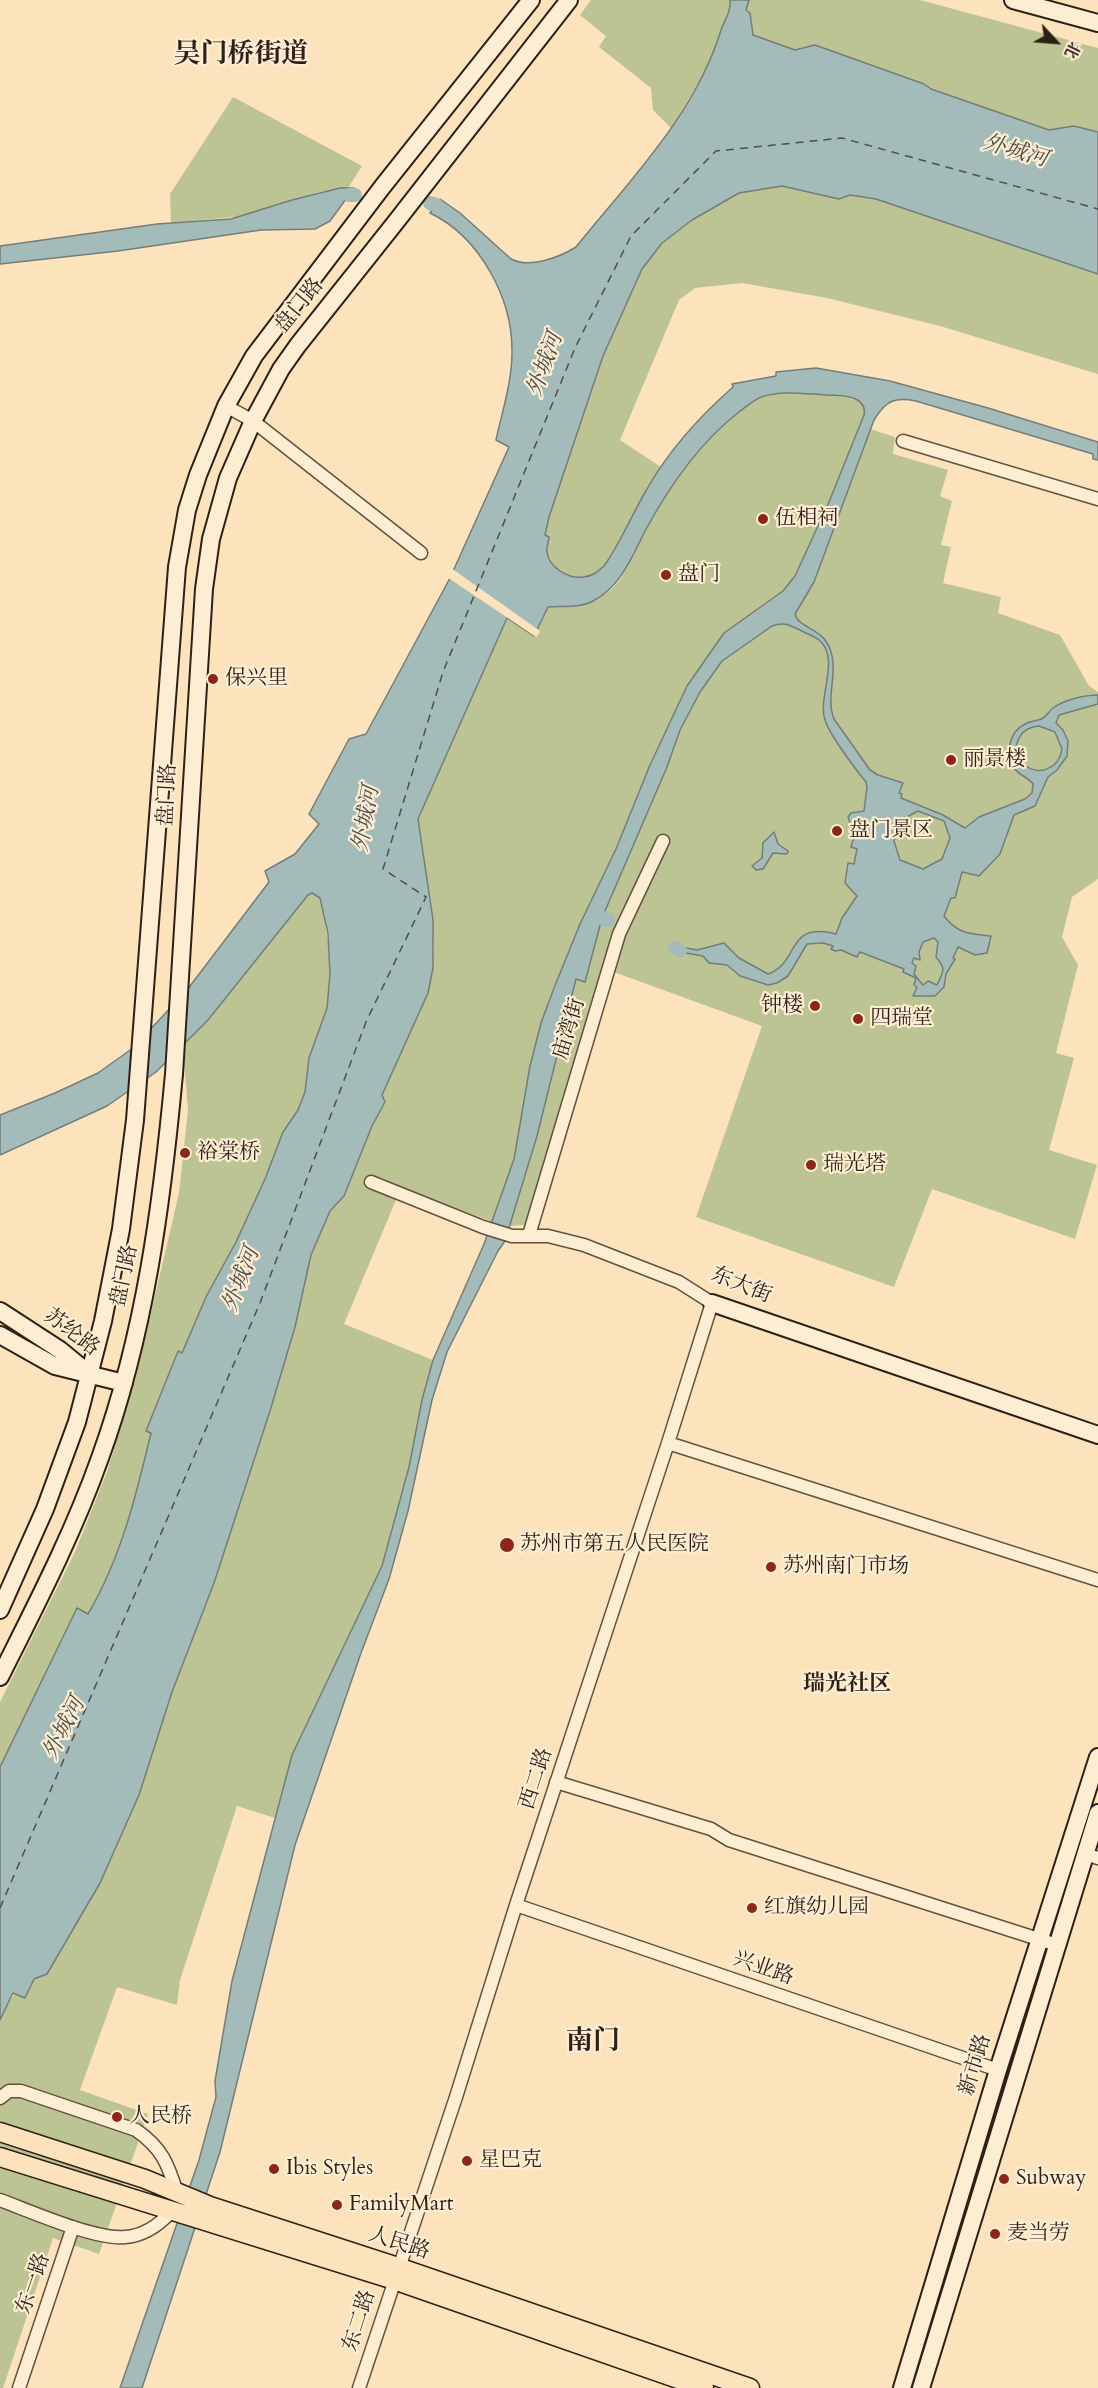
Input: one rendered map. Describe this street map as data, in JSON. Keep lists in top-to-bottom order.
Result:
{
  "streets": {
    "main road": [
      "盘门路",
      "东大街",
      "苏纶路",
      "新市路",
      "人民路"
    ],
    "street": [
      "庙湾街",
      "西二路",
      "兴业路",
      "东一路",
      "东二路"
    ]
  },
  "crossings": [
    ["盘门路", "苏纶路"],
    ["庙湾街", "东大街"],
    ["东大街", "西二路"],
    ["西二路", "兴业路"],
    ["西二路", "人民路"],
    ["西二路", "东二路"],
    ["兴业路", "新市路"],
    ["人民路", "东二路"]
  ],
  "districts": ["吴门桥街道", "瑞光社区", "南门"],
  "water": ["外城河"],
  "places": [
    "伍相祠",
    "盘门",
    "保兴里",
    "丽景楼",
    "盘门景区",
    "钟楼",
    "四瑞堂",
    "裕棠桥",
    "瑞光塔",
    "苏州市第五人民医院",
    "苏州南门市场",
    "红旗幼儿园",
    "人民桥",
    "星巴克",
    "Ibis Styles",
    "Subway",
    "FamilyMart",
    "麦当劳"
  ],
  "north": "bottom right"
}
